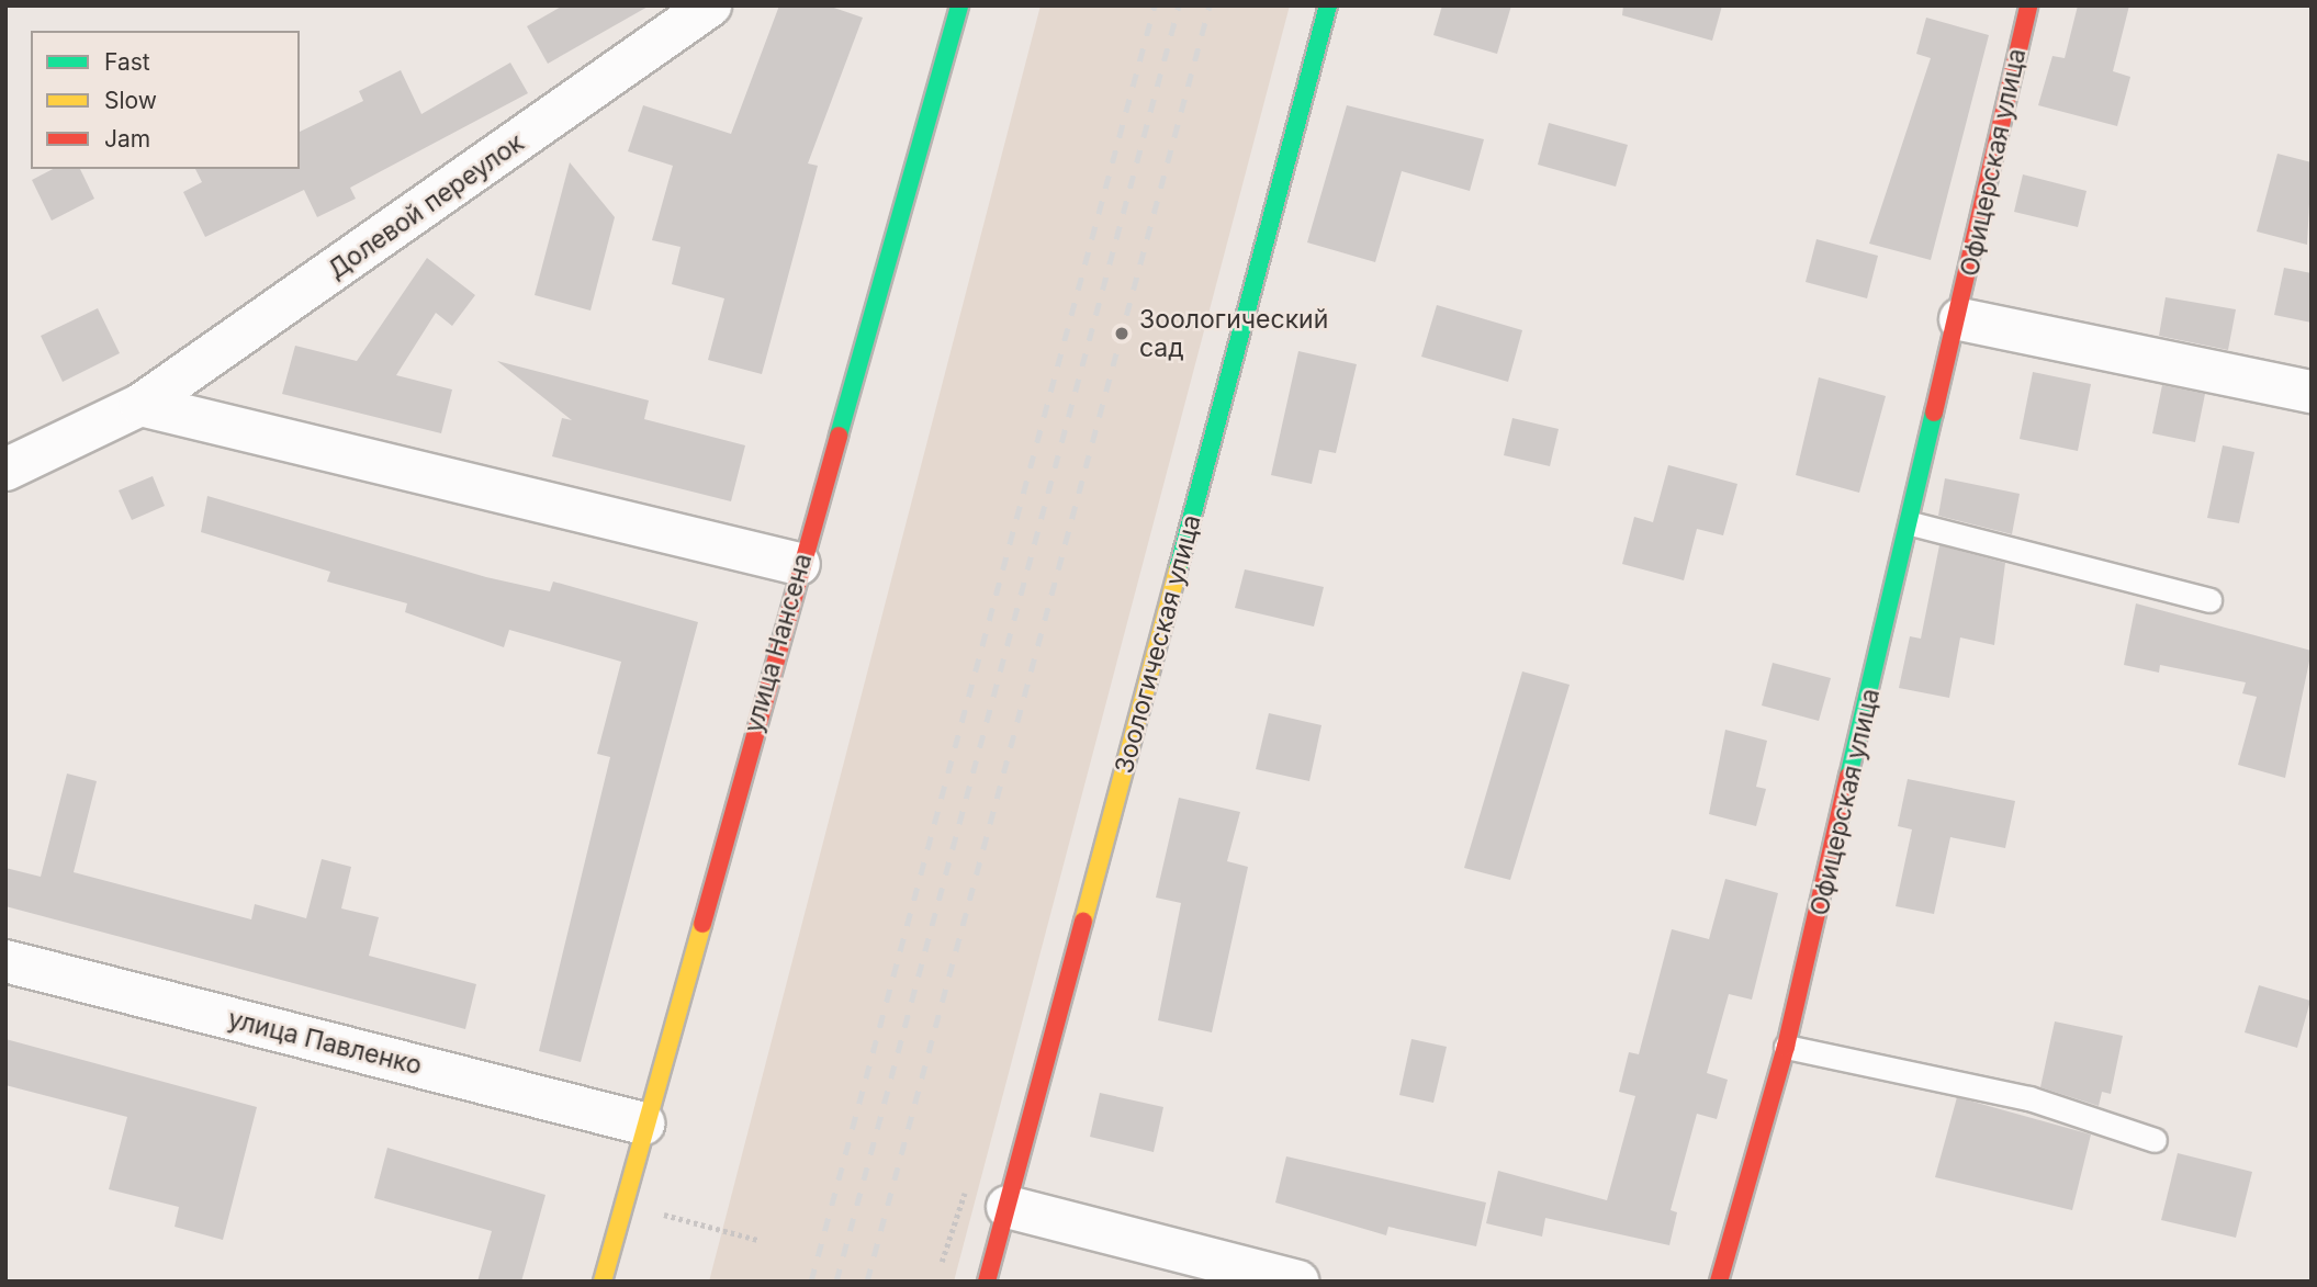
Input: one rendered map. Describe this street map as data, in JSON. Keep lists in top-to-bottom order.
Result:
{
  "streets": {
    "main road": ["Офицерская улица", "улица Нансена", "Зоологическая улица"],
    "street": ["Долевой переулок", "улица Павленко"]
  },
  "crossings": [
    ["улица Нансена", "улица Павленко"]
  ],
  "places": ["Зоологический сад"],
  "legend": ["Fast", "Slow", "Jam"]
}
